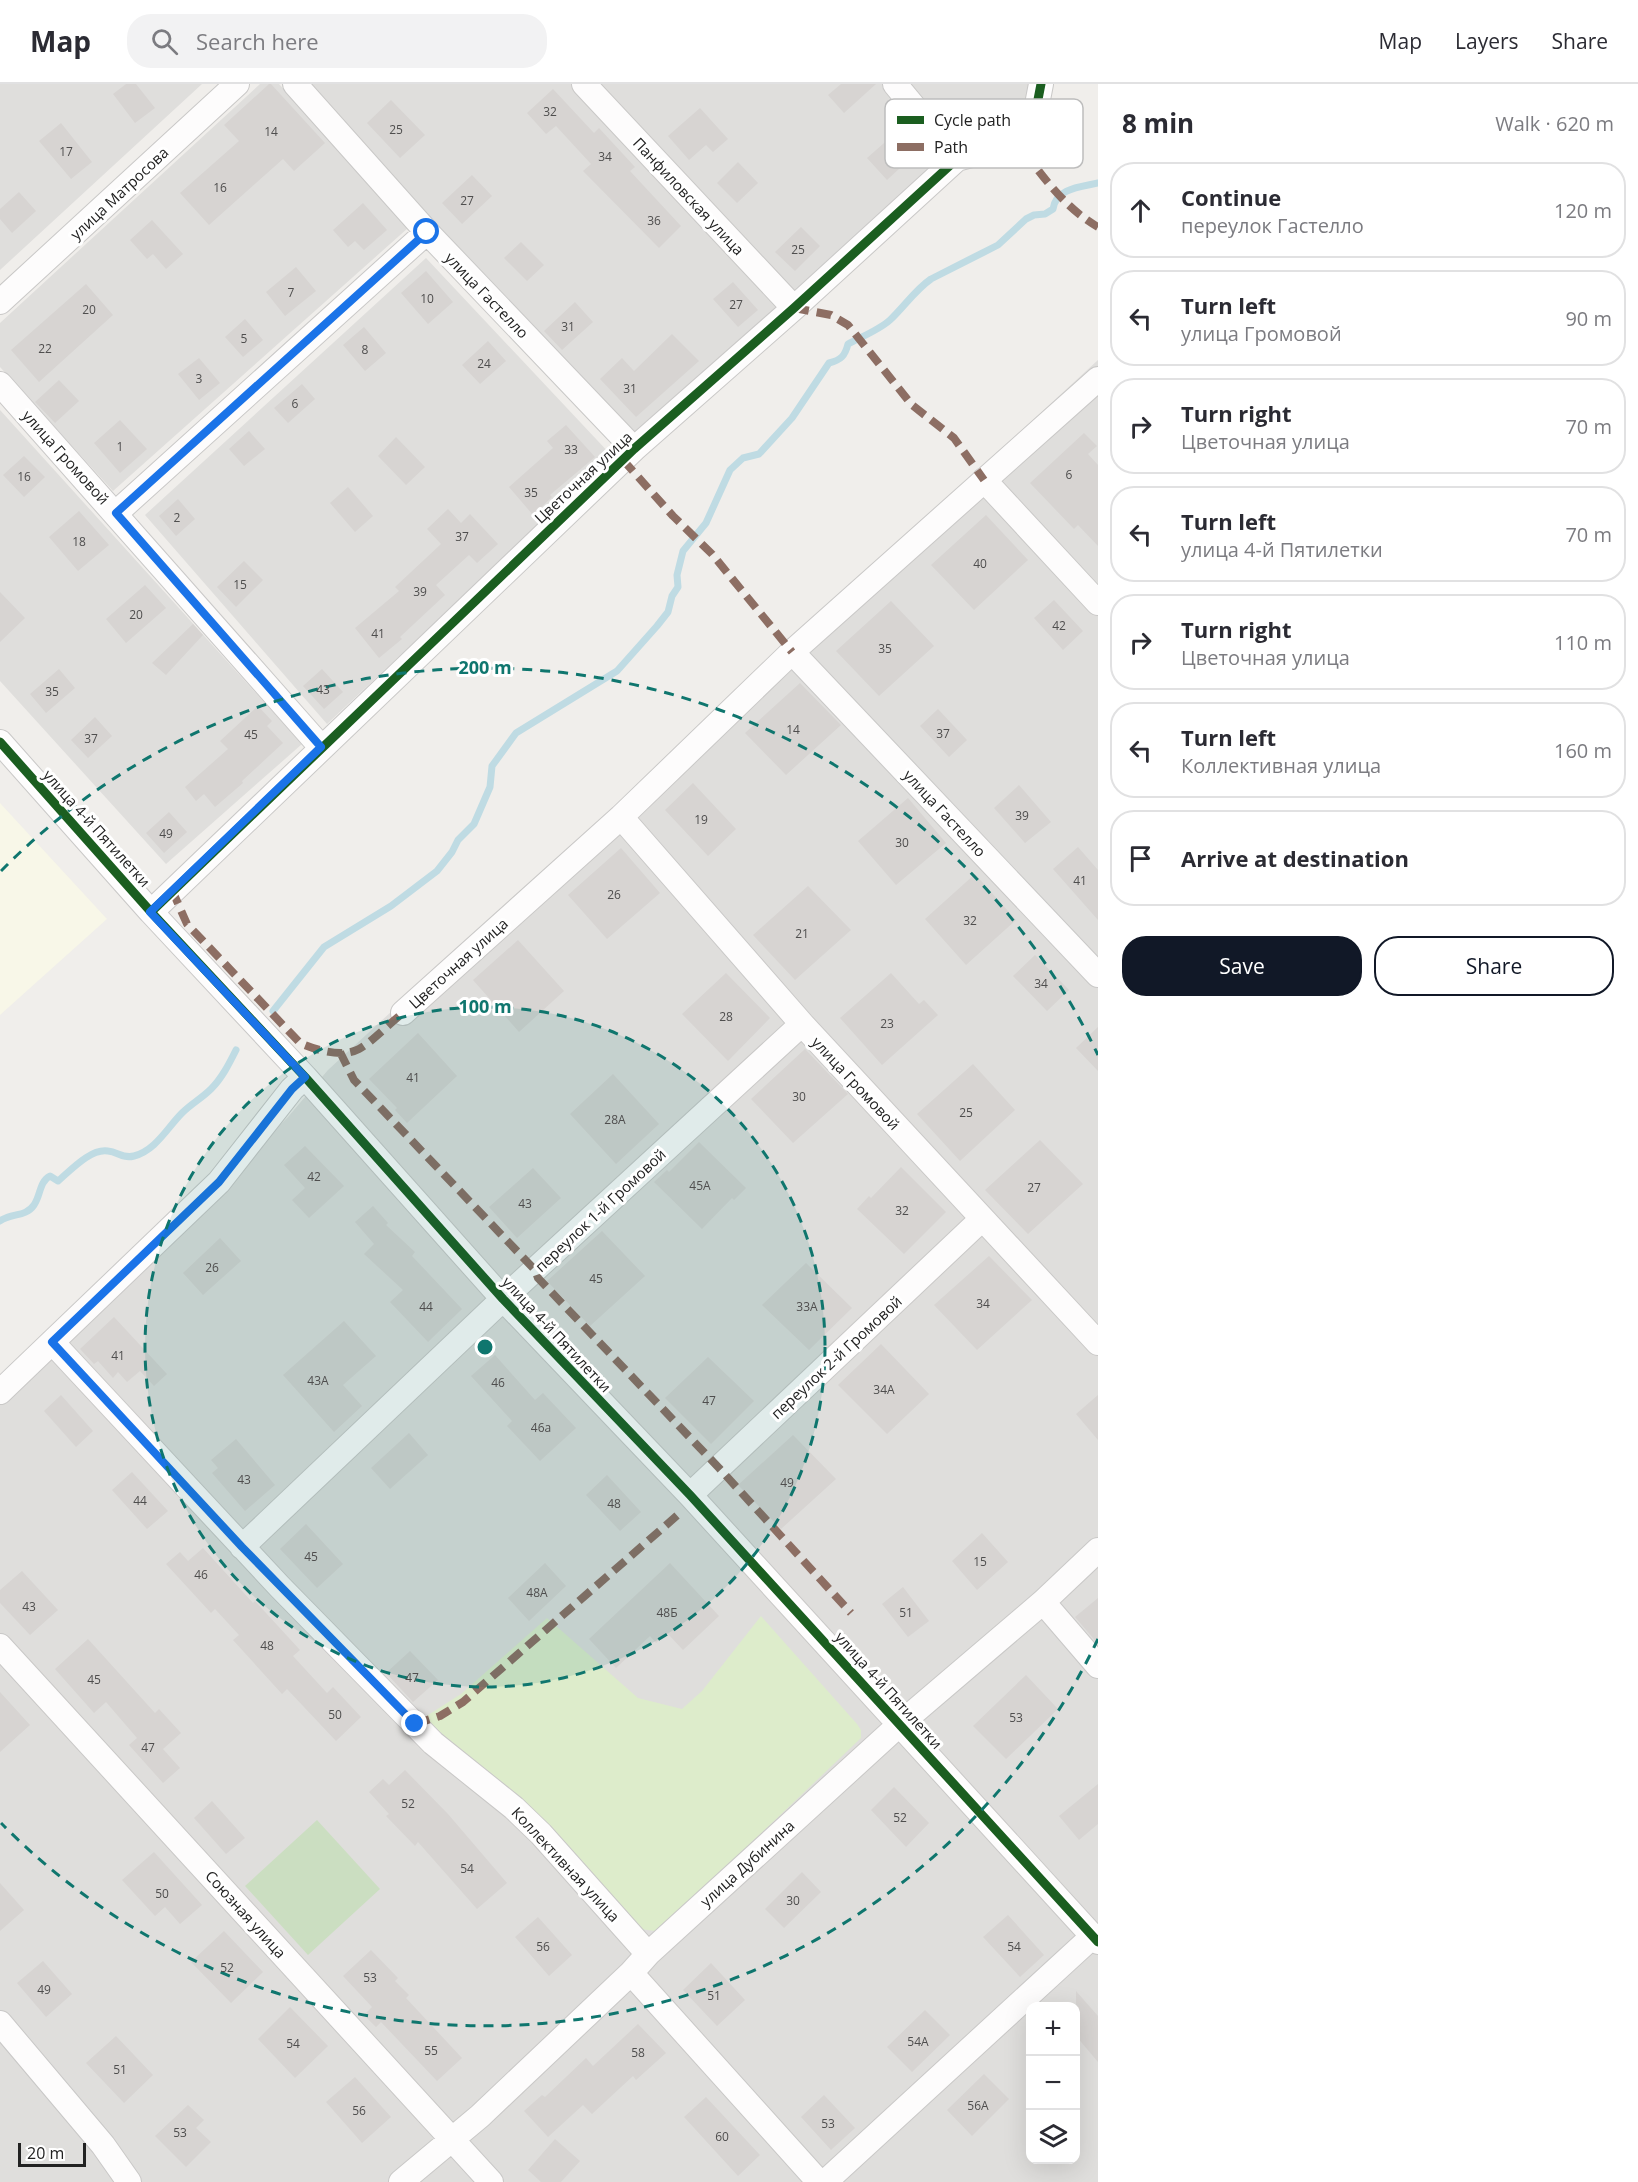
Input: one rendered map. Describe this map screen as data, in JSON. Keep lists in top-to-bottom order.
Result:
{
  "streets": {
    "street": [
      "улица Матросова",
      "Панфиловская улица",
      "улица Гастелло",
      "улица Громовой",
      "Цветочная улица",
      "улица 4-й Пятилетки",
      "переулок 1-й Громовой",
      "переулок 2-й Громовой",
      "улица Дубинина",
      "Коллективная улица",
      "Союзная улица"
    ]
  },
  "crossings": [
    ["Панфиловская улица", "Цветочная улица"],
    ["улица Гастелло", "Цветочная улица"],
    ["улица Громовой", "Цветочная улица"],
    ["улица Громовой", "переулок 1-й Громовой"],
    ["улица Громовой", "переулок 2-й Громовой"],
    ["Цветочная улица", "улица 4-й Пятилетки"],
    ["улица 4-й Пятилетки", "переулок 1-й Громовой"],
    ["улица 4-й Пятилетки", "переулок 2-й Громовой"],
    ["улица 4-й Пятилетки", "улица Дубинина"],
    ["переулок 1-й Громовой", "Коллективная улица"],
    ["улица Дубинина", "Коллективная улица"],
    ["улица Дубинина", "Союзная улица"]
  ],
  "house_numbers": [
    "32",
    "25",
    "14",
    "17",
    "34",
    "16",
    "27",
    "36",
    "25",
    "7",
    "10",
    "27",
    "20",
    "31",
    "5",
    "22",
    "8",
    "24",
    "3",
    "31",
    "6",
    "1",
    "33",
    "6",
    "16",
    "35",
    "2",
    "37",
    "18",
    "40",
    "15",
    "39",
    "20",
    "42",
    "41",
    "35",
    "43",
    "35",
    "14",
    "37",
    "45",
    "37",
    "39",
    "19",
    "49",
    "30",
    "41",
    "26",
    "32",
    "21",
    "34",
    "28",
    "23",
    "41",
    "30",
    "25",
    "28А",
    "42",
    "45А",
    "27",
    "43",
    "32",
    "26",
    "45",
    "34",
    "44",
    "33А",
    "41",
    "43А",
    "46",
    "34А",
    "47",
    "46а",
    "43",
    "49",
    "44",
    "48",
    "45",
    "15",
    "46",
    "48А",
    "43",
    "48Б",
    "51",
    "48",
    "47",
    "45",
    "50",
    "53",
    "47",
    "52",
    "52",
    "54",
    "50",
    "30",
    "56",
    "54",
    "52",
    "53",
    "49",
    "51",
    "54А",
    "54",
    "55",
    "58",
    "51",
    "56А",
    "56",
    "53",
    "53",
    "60"
  ],
  "legend": ["Cycle path", "Path"],
  "scale_bar": "20 m",
  "page": {
    "header": "Map",
    "search": "Search here",
    "nav": ["Map", "Layers", "Share"],
    "heading": ["8 min", "Walk · 620 m"],
    "list": [
      ["Continue", "переулок Гастелло", "120 m"],
      ["Turn left", "улица Громовой", "90 m"],
      ["Turn right", "Цветочная улица", "70 m"],
      ["Turn left", "улица 4-й Пятилетки", "70 m"],
      ["Turn right", "Цветочная улица", "110 m"],
      ["Turn left", "Коллективная улица", "160 m"],
      "Arrive at destination"
    ],
    "buttons": ["Save", "Share"],
    "map_buttons": ["+", "−"],
    "scale": "20 m"
  },
  "rings": ["200 m", "100 m"]
}
